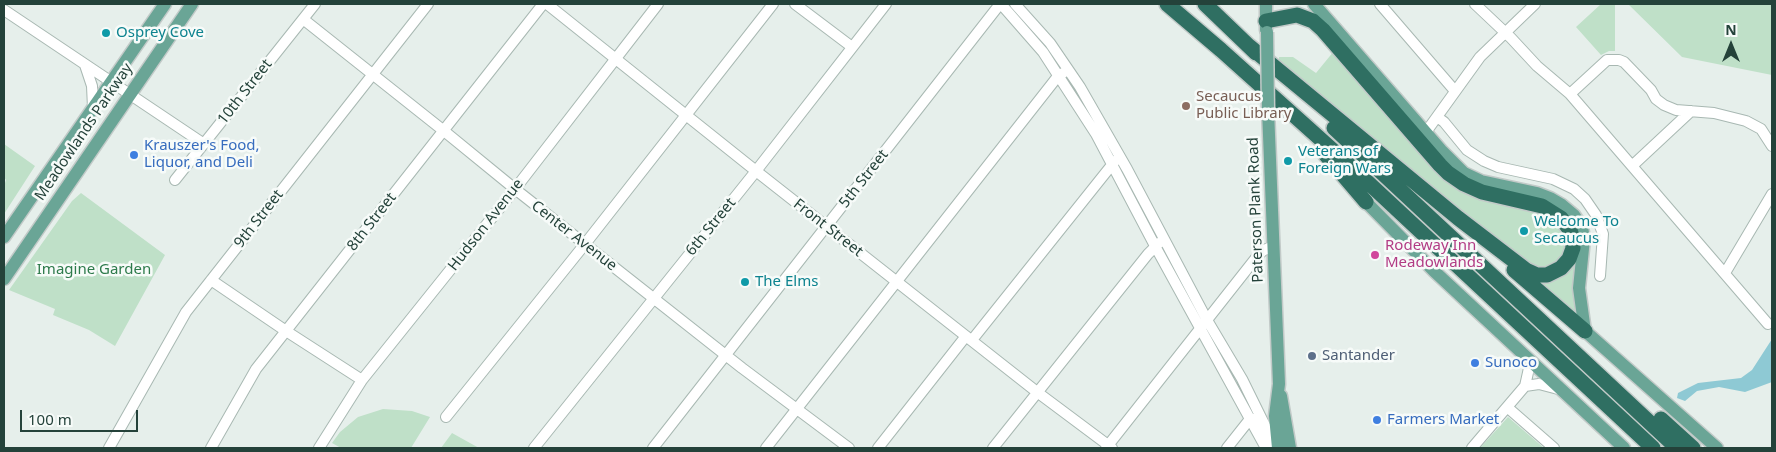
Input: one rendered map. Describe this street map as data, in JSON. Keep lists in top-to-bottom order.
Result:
{
  "streets": {
    "main road": ["Meadowlands Parkway", "Paterson Plank Road"],
    "street": [
      "10th Street",
      "5th Street",
      "9th Street",
      "8th Street",
      "Hudson Avenue",
      "6th Street",
      "Front Street",
      "Center Avenue"
    ]
  },
  "crossings": [
    ["10th Street", "Center Avenue"],
    ["5th Street", "Front Street"],
    ["5th Street", "Center Avenue"],
    ["9th Street", "Center Avenue"],
    ["8th Street", "Front Street"],
    ["8th Street", "Center Avenue"],
    ["Hudson Avenue", "Front Street"],
    ["Hudson Avenue", "Center Avenue"],
    ["6th Street", "Front Street"],
    ["6th Street", "Center Avenue"]
  ],
  "parks": ["Imagine Garden"],
  "places": [
    "Osprey Cove",
    "Secaucus Public Library",
    "Krauszer's Food, Liquor, and Deli",
    "Veterans of Foreign Wars",
    "Welcome To Secaucus",
    "Rodeway Inn Meadowlands",
    "The Elms",
    "Santander",
    "Sunoco",
    "Farmers Market"
  ],
  "scale_bar": "100 m",
  "north": "top"
}
